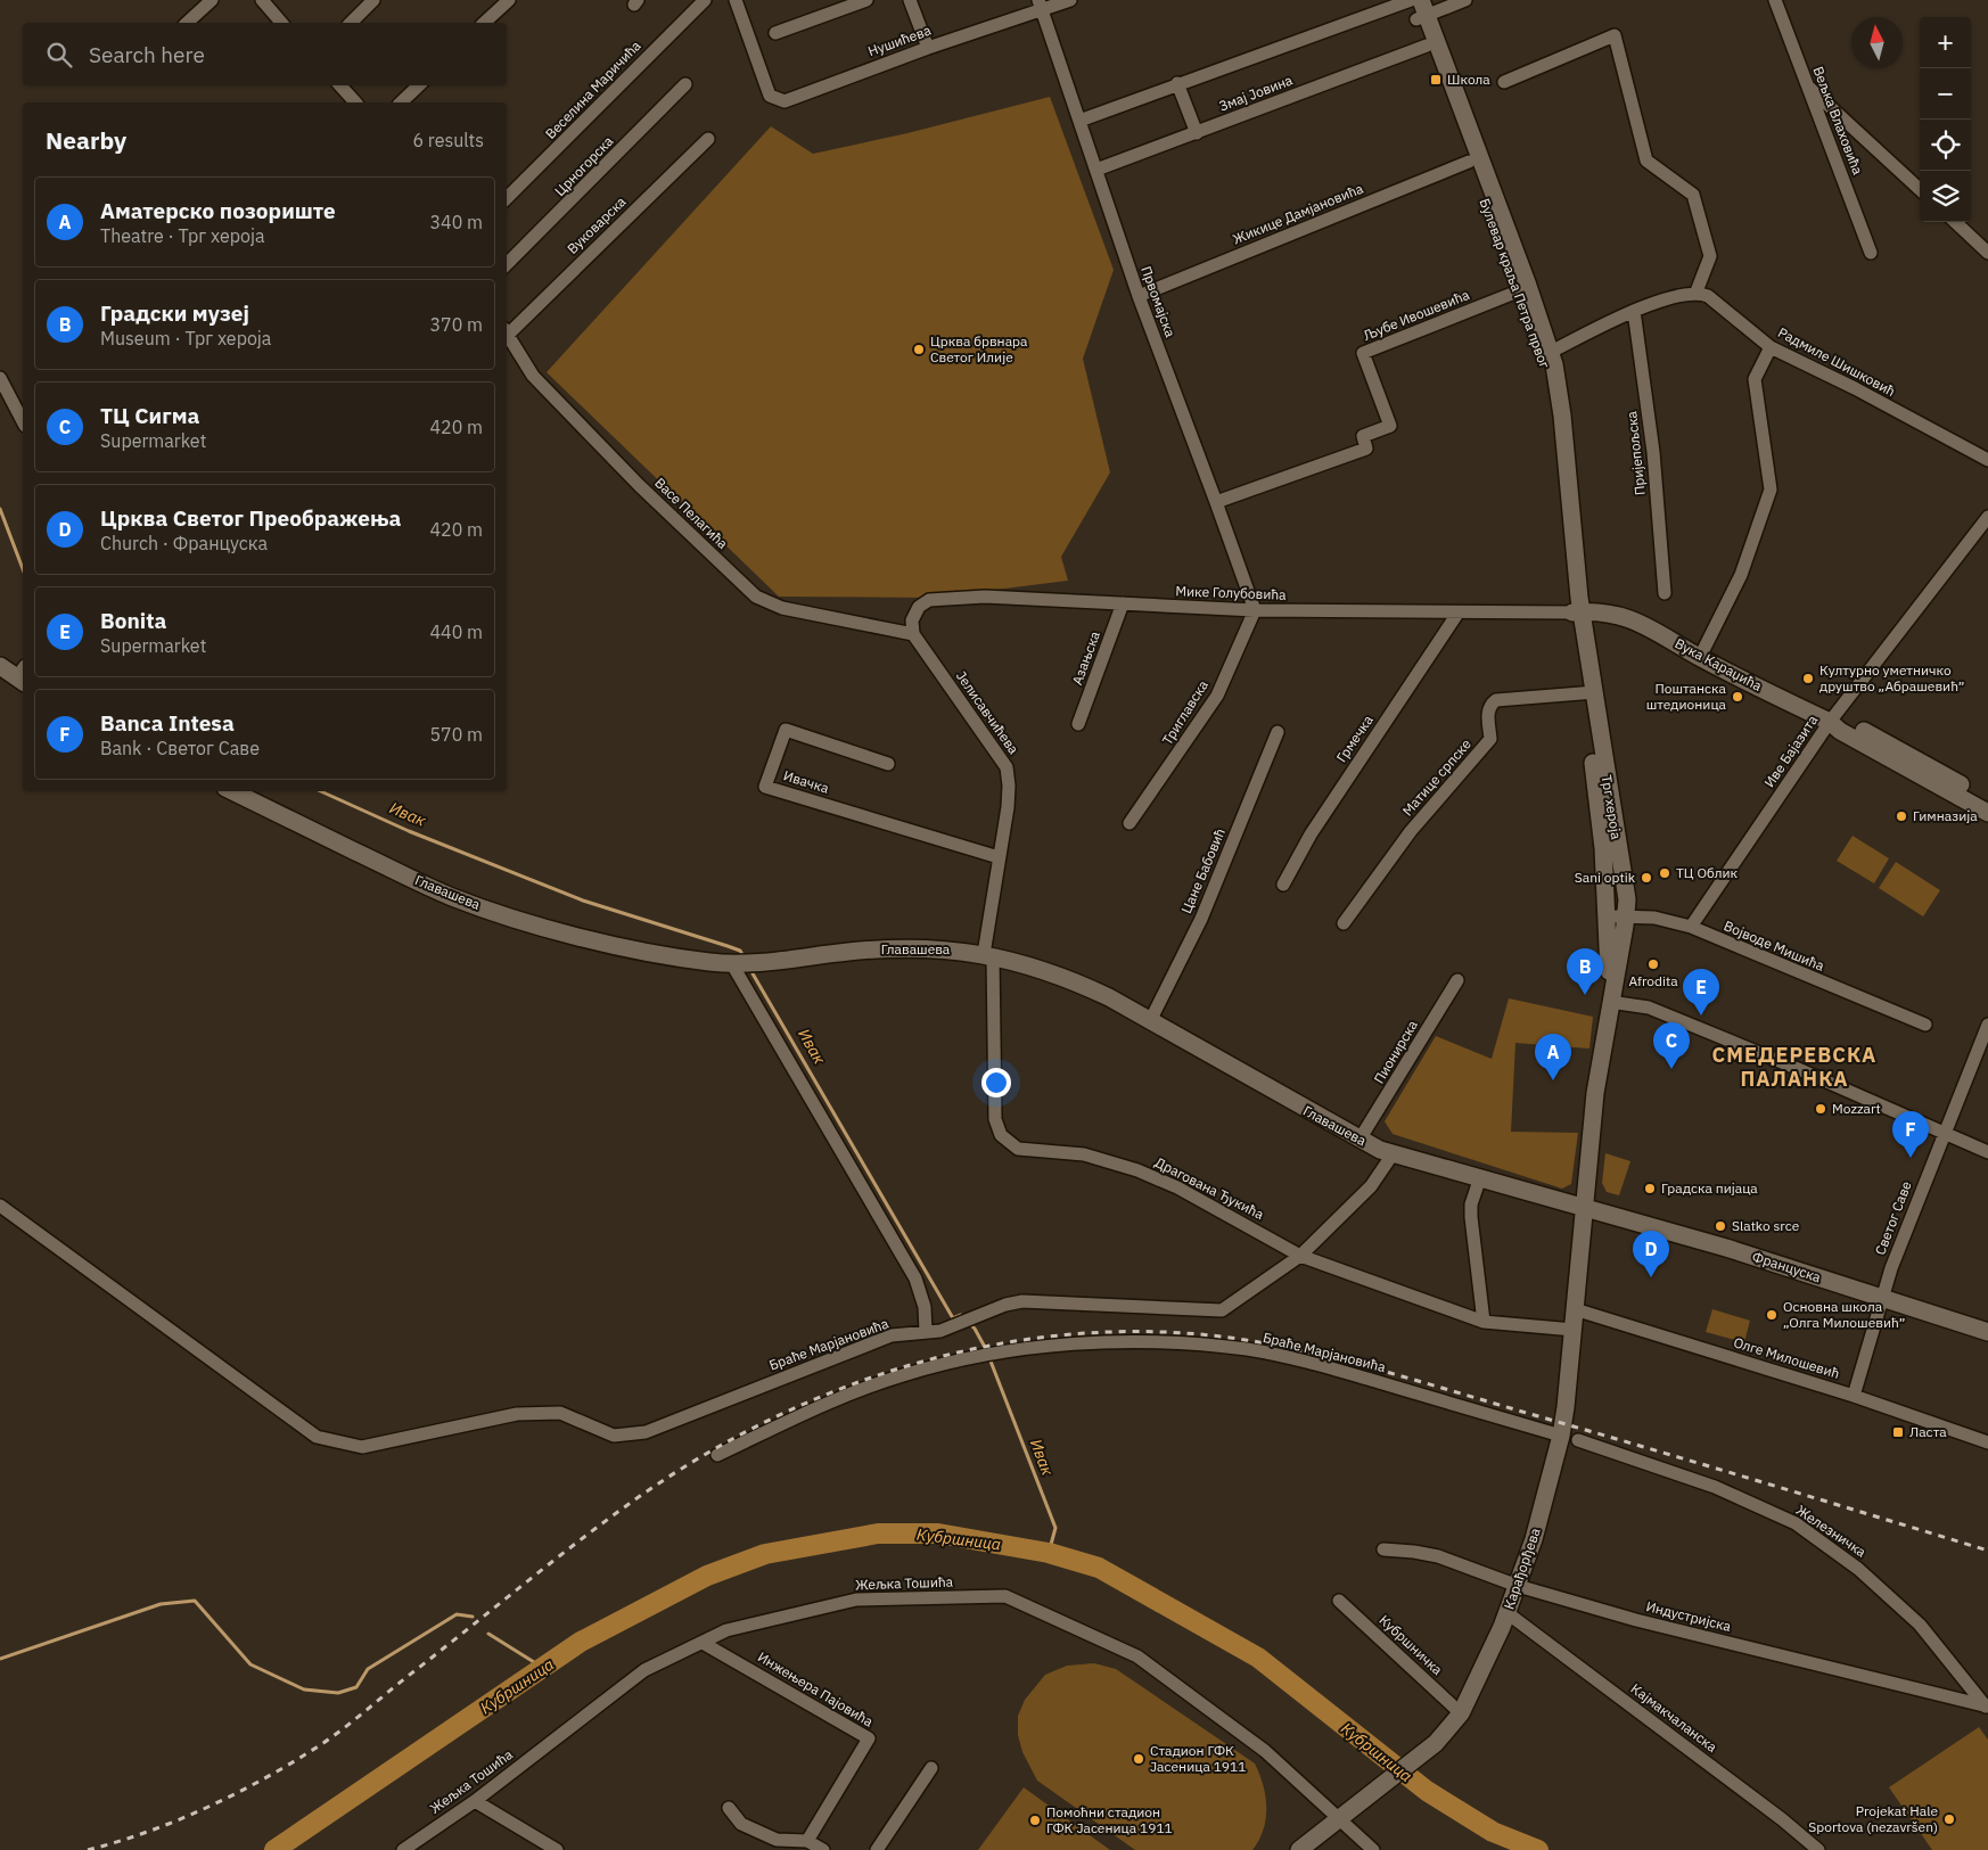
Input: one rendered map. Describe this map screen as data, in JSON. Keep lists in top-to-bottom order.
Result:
{
  "streets": {
    "main road": [
      "Булевар краља Петра првог",
      "Вука Караџића",
      "Трг хероја",
      "Главашева",
      "Француска",
      "Карађорђева"
    ],
    "street": [
      "Нушићева",
      "Веселина Маричића",
      "Змај Јовина",
      "Вељка Влаховића",
      "Црногорска",
      "Жикице Дамјановића",
      "Вуковарска",
      "Првомајска",
      "Љубе Ивошевића",
      "Радмиле Шишковић",
      "Пријепољска",
      "Васе Пелагића",
      "Мике Голубовића",
      "Азањска",
      "Јелисавчићева",
      "Триглавска",
      "Грмечка",
      "Иве Бајазита",
      "Матице српске",
      "Ивачка",
      "Цане Бабовић",
      "Војводе Мишића",
      "Пионирска",
      "Драгована Ђукића",
      "Светог Саве",
      "Браће Марјановића",
      "Олге Милошевић",
      "Железничка",
      "Жељка Тошића",
      "Индустријска",
      "Кубршничка",
      "Инжењера Пајовића",
      "Кајмакчаланска"
    ]
  },
  "crossings": [
    ["Нушићева", "Првомајска"],
    ["Змај Јовина", "Булевар краља Петра првог"],
    ["Змај Јовина", "Првомајска"],
    ["Жикице Дамјановића", "Булевар краља Петра првог"],
    ["Жикице Дамјановића", "Првомајска"],
    ["Булевар краља Петра првог", "Љубе Ивошевића"],
    ["Булевар краља Петра првог", "Мике Голубовића"],
    ["Булевар краља Петра првог", "Вука Караџића"],
    ["Булевар краља Петра првог", "Трг хероја"],
    ["Првомајска", "Љубе Ивошевића"],
    ["Првомајска", "Мике Голубовића"],
    ["Првомајска", "Триглавска"],
    ["Васе Пелагића", "Мике Голубовића"],
    ["Васе Пелагића", "Јелисавчићева"],
    ["Мике Голубовића", "Азањска"],
    ["Мике Голубовића", "Вука Караџића"],
    ["Мике Голубовића", "Јелисавчићева"],
    ["Мике Голубовића", "Триглавска"],
    ["Мике Голубовића", "Грмечка"],
    ["Мике Голубовића", "Трг хероја"],
    ["Вука Караџића", "Иве Бајазита"],
    ["Вука Караџића", "Трг хероја"],
    ["Јелисавчићева", "Ивачка"],
    ["Јелисавчићева", "Главашева"],
    ["Јелисавчићева", "Драгована Ђукића"],
    ["Иве Бајазита", "Војводе Мишића"],
    ["Матице српске", "Трг хероја"],
    ["Трг хероја", "Главашева"],
    ["Трг хероја", "Војводе Мишића"],
    ["Трг хероја", "Француска"],
    ["Трг хероја", "Карађорђева"],
    ["Цане Бабовић", "Главашева"],
    ["Главашева", "Пионирска"],
    ["Главашева", "Драгована Ђукића"],
    ["Главашева", "Француска"],
    ["Главашева", "Браће Марјановића"],
    ["Главашева", "Карађорђева"],
    ["Драгована Ђукића", "Браће Марјановића"],
    ["Драгована Ђукића", "Карађорђева"],
    ["Светог Саве", "Француска"],
    ["Светог Саве", "Олге Милошевић"],
    ["Француска", "Карађорђева"],
    ["Браће Марјановића", "Карађорђева"],
    ["Олге Милошевић", "Карађорђева"],
    ["Железничка", "Индустријска"],
    ["Карађорђева", "Жељка Тошића"],
    ["Карађорђева", "Индустријска"],
    ["Карађорђева", "Кубршничка"],
    ["Карађорђева", "Кајмакчаланска"],
    ["Жељка Тошића", "Инжењера Пајовића"]
  ],
  "districts": ["СМЕДЕРЕВСКА ПАЛАНКА"],
  "water": ["Ивак", "Кубршница"],
  "places": {
    "transit": ["Школа", "Ласта"],
    "other": [
      "Црква брвнара Светог Илије",
      "Културно уметничко друштво „Абрашевић”",
      "Поштанска штедионица",
      "Гимназија",
      "ТЦ Облик",
      "Sani optik",
      "Afrodita",
      "Mozzart",
      "Градска пијаца",
      "Slatko srce",
      "Основна школа „Олга Милошевић”",
      "Стадион ГФК Јасеница 1911",
      "Projekat Hale Sportova (nezavršen)",
      "Помоћни стадион ГФК Јасеница 1911"
    ]
  },
  "north": "top",
  "page": {
    "map_buttons": ["+", "−"],
    "search": "Search here",
    "heading": ["Nearby", "6 results"],
    "list": [
      {
        "mark": "A",
        "name": "Аматерско позориште",
        "note": "Theatre · Трг хероја",
        "value": "340 m"
      },
      {
        "mark": "B",
        "name": "Градски музеј",
        "note": "Museum · Трг хероја",
        "value": "370 m"
      },
      {
        "mark": "C",
        "name": "ТЦ Сигма",
        "note": "Supermarket",
        "value": "420 m"
      },
      {
        "mark": "D",
        "name": "Црква Светог Преображења",
        "note": "Church · Француска",
        "value": "420 m"
      },
      {
        "mark": "E",
        "name": "Bonita",
        "note": "Supermarket",
        "value": "440 m"
      },
      {
        "mark": "F",
        "name": "Banca Intesa",
        "note": "Bank · Светог Саве",
        "value": "570 m"
      }
    ],
    "pins": [
      "B",
      "E",
      "C",
      "A",
      "F",
      "D"
    ]
  }
}
